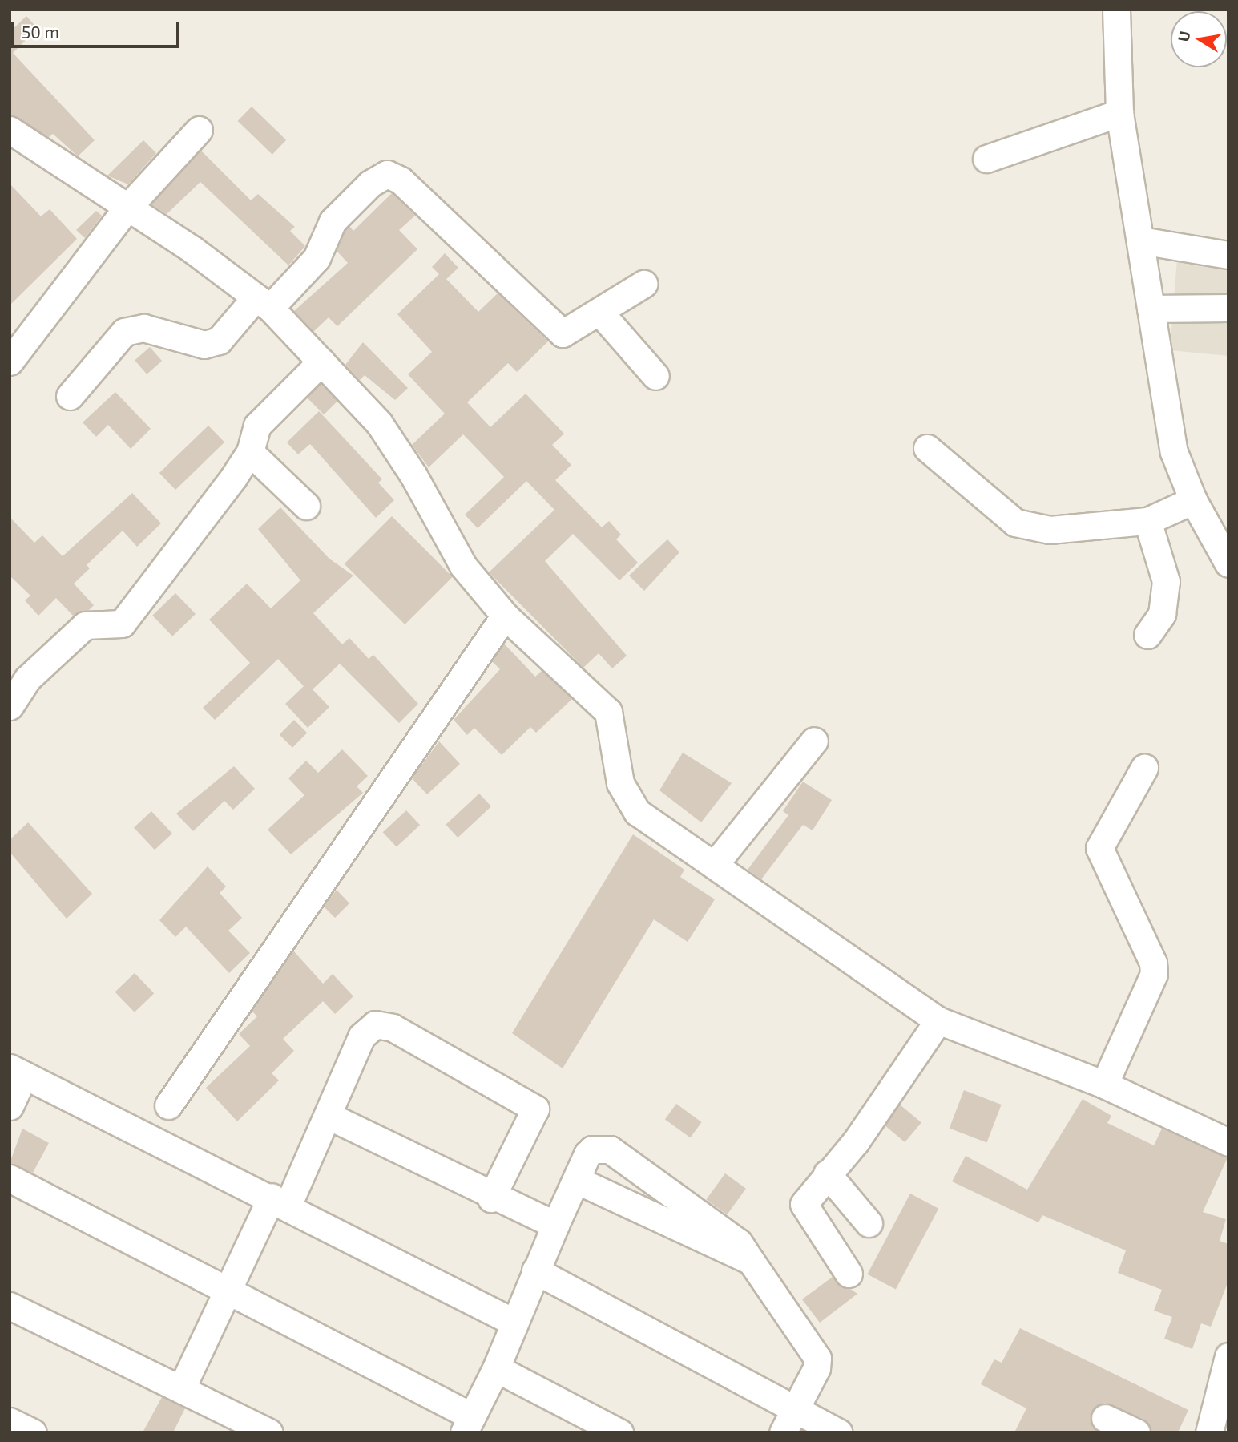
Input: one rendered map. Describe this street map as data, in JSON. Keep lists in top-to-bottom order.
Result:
{
  "scale_bar": "50 m",
  "north": "left"
}
